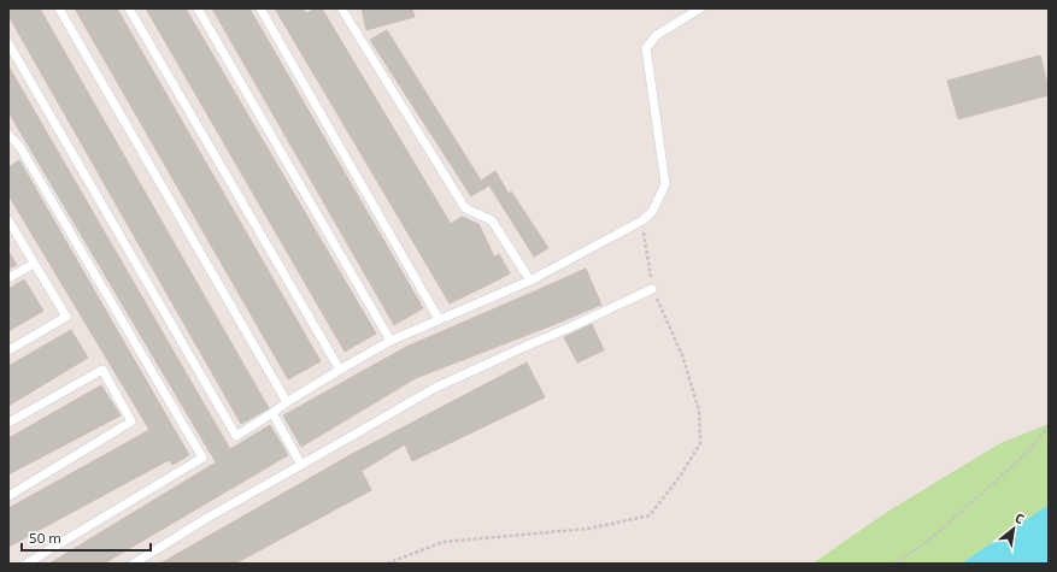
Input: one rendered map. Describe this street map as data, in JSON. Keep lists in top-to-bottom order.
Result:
{
  "scale_bar": "50 m",
  "north": "top right"
}
